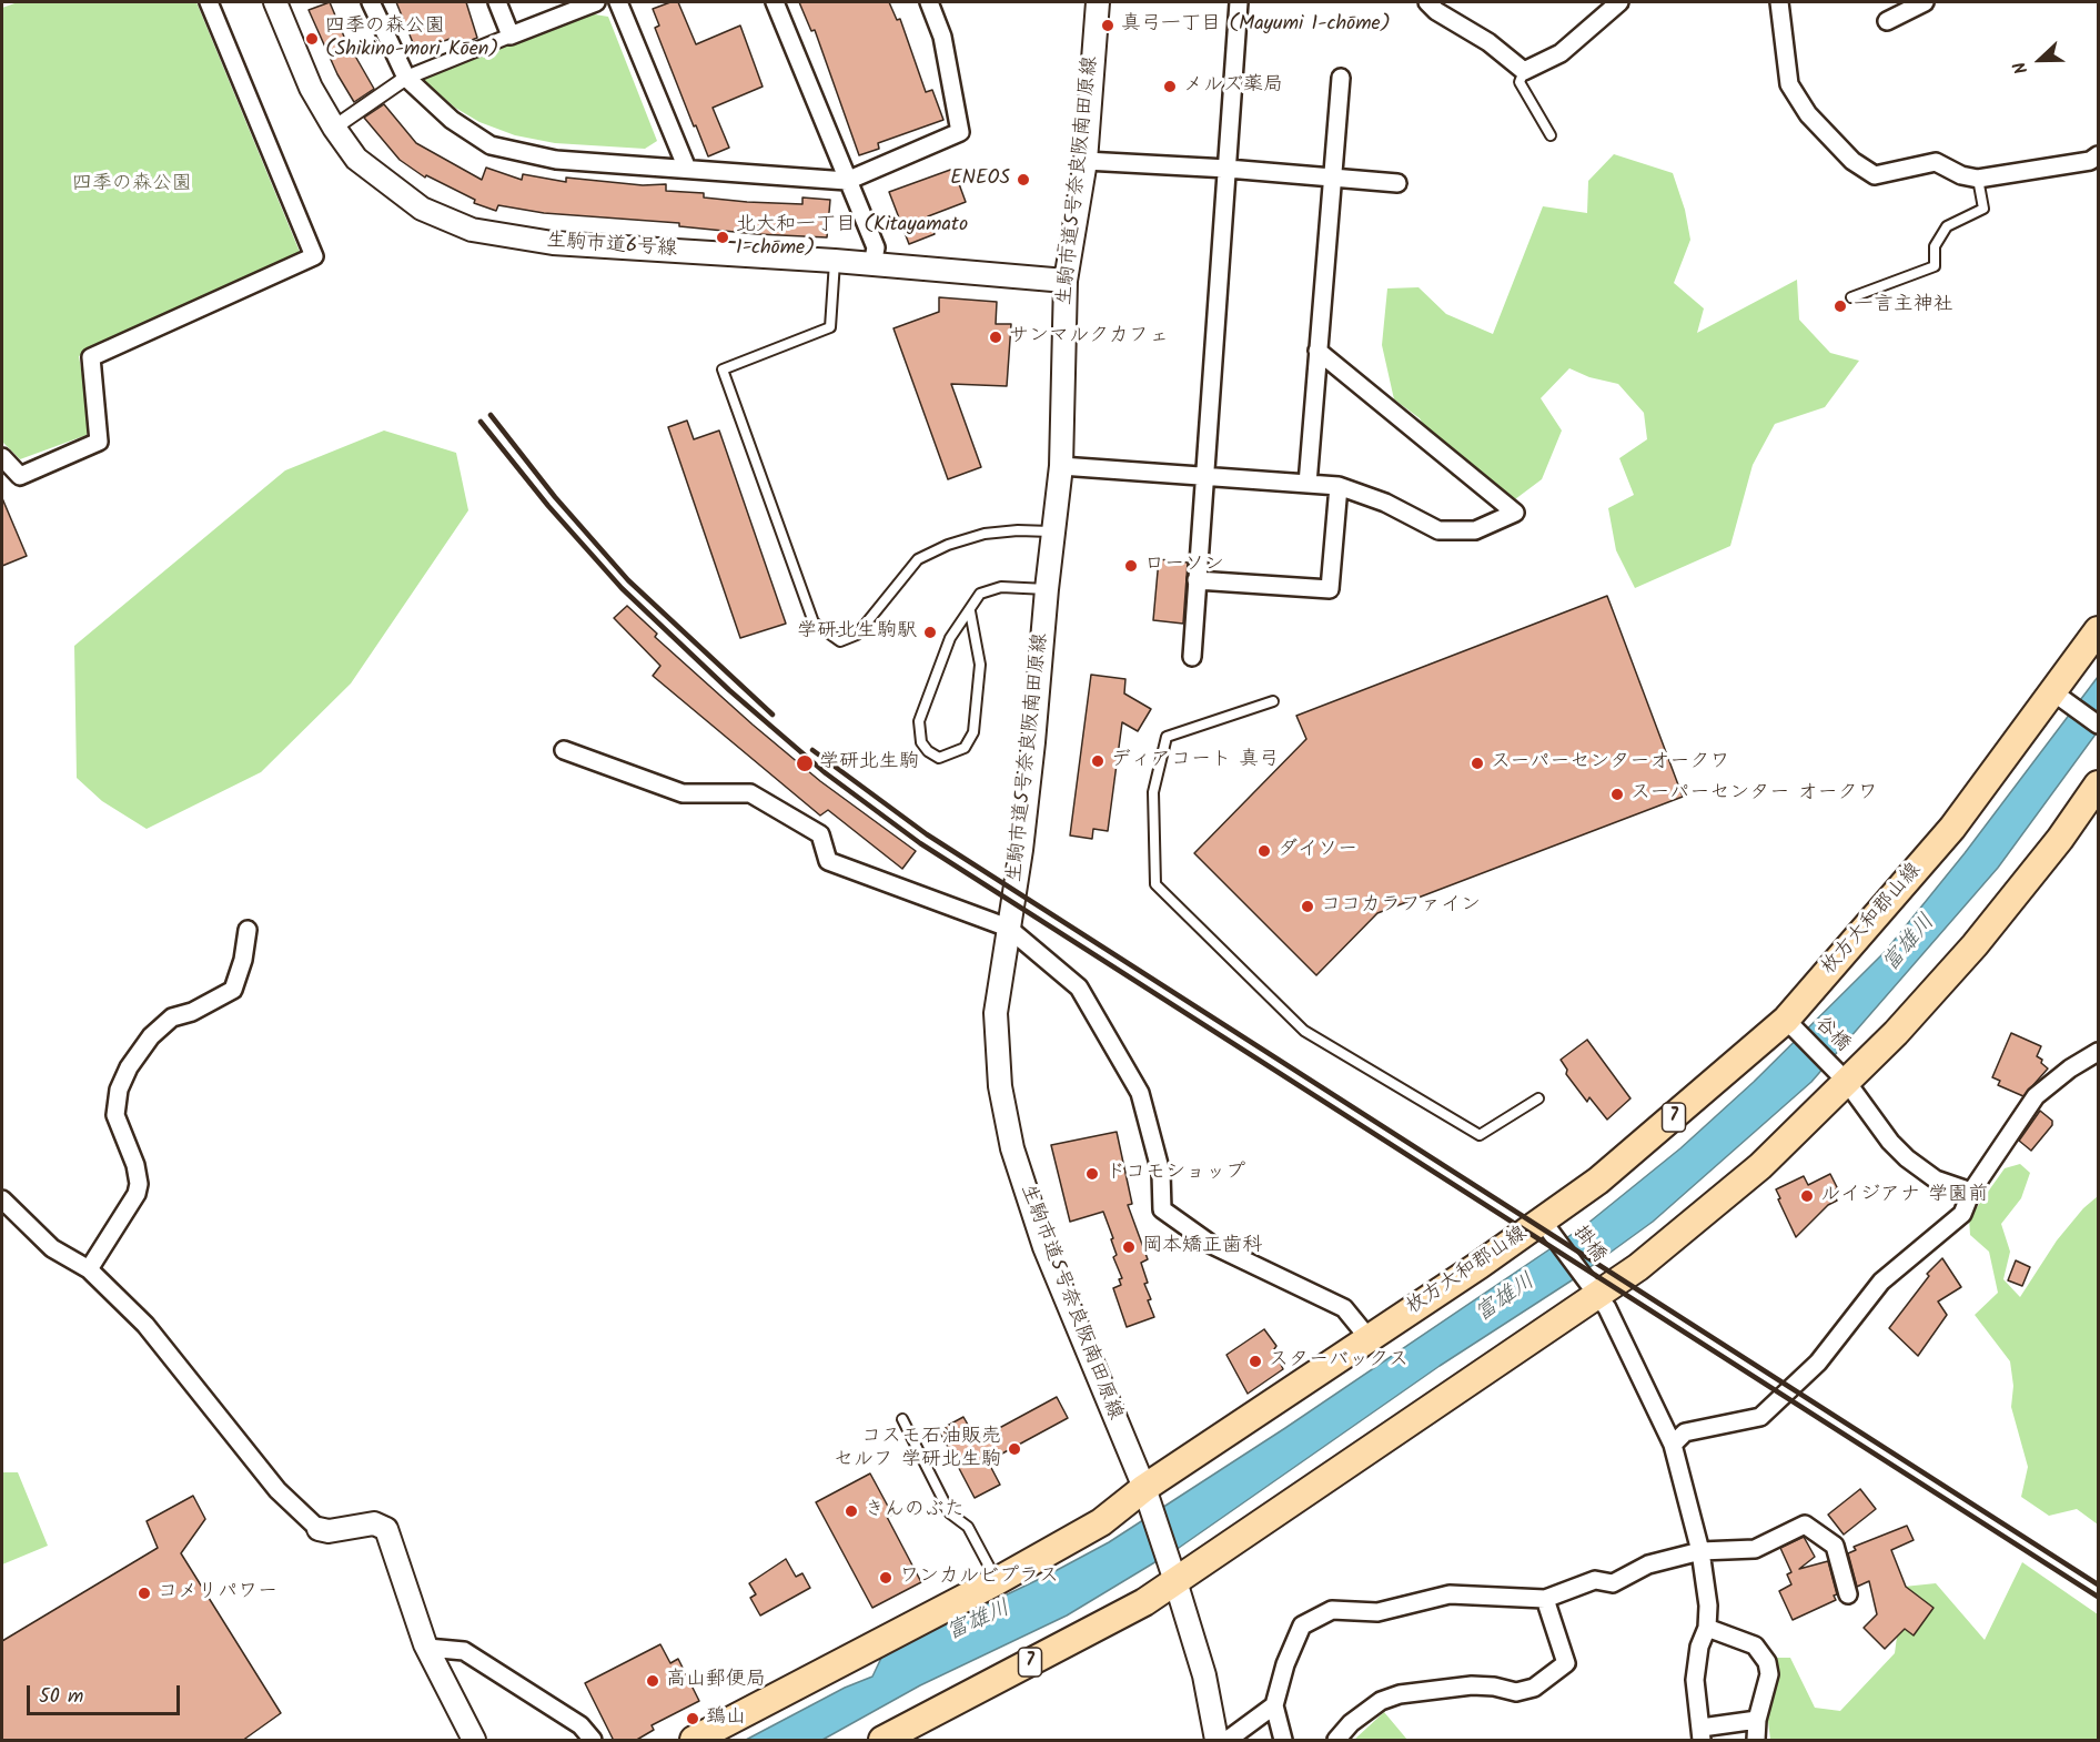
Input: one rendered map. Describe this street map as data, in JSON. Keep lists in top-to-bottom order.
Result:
{
  "streets": {
    "main road": ["枚方大和郡山線", "7"],
    "street": [
      "生駒市道5号奈良阪南田原線",
      "生駒市道6号線",
      "谷橋",
      "掛橋"
    ]
  },
  "crossings": [
    ["生駒市道5号奈良阪南田原線", "生駒市道6号線"],
    ["生駒市道5号奈良阪南田原線", "枚方大和郡山線"],
    ["生駒市道5号奈良阪南田原線", "7"],
    ["枚方大和郡山線", "谷橋"],
    ["枚方大和郡山線", "掛橋"],
    ["谷橋", "7"],
    ["7", "掛橋"]
  ],
  "water": ["富雄川"],
  "parks": ["四季の森公園"],
  "places": [
    "真弓一丁目 (Mayumi 1-chōme)",
    "四季の森公園 (Shikino-mori Kōen)",
    "メルズ薬局",
    "ENEOS",
    "北大和一丁目 (Kitayamato 1-chōme)",
    "一言主神社",
    "サンマルクカフェ",
    "ローソン",
    "学研北生駒駅",
    "ディアコート 真弓",
    "学研北生駒",
    "スーパーセンターオークワ",
    "スーパーセンター オークワ",
    "ダイソー",
    "ココカラファイン",
    "ドコモショップ",
    "ルイジアナ 学園前",
    "岡本矯正歯科",
    "スターバックス",
    "コスモ石油販売 セルフ 学研北生駒",
    "きんのぶた",
    "ワンカルビプラス",
    "コメリパワー",
    "高山郵便局",
    "鵄山"
  ],
  "scale_bar": "50 m",
  "north": "left"
}
